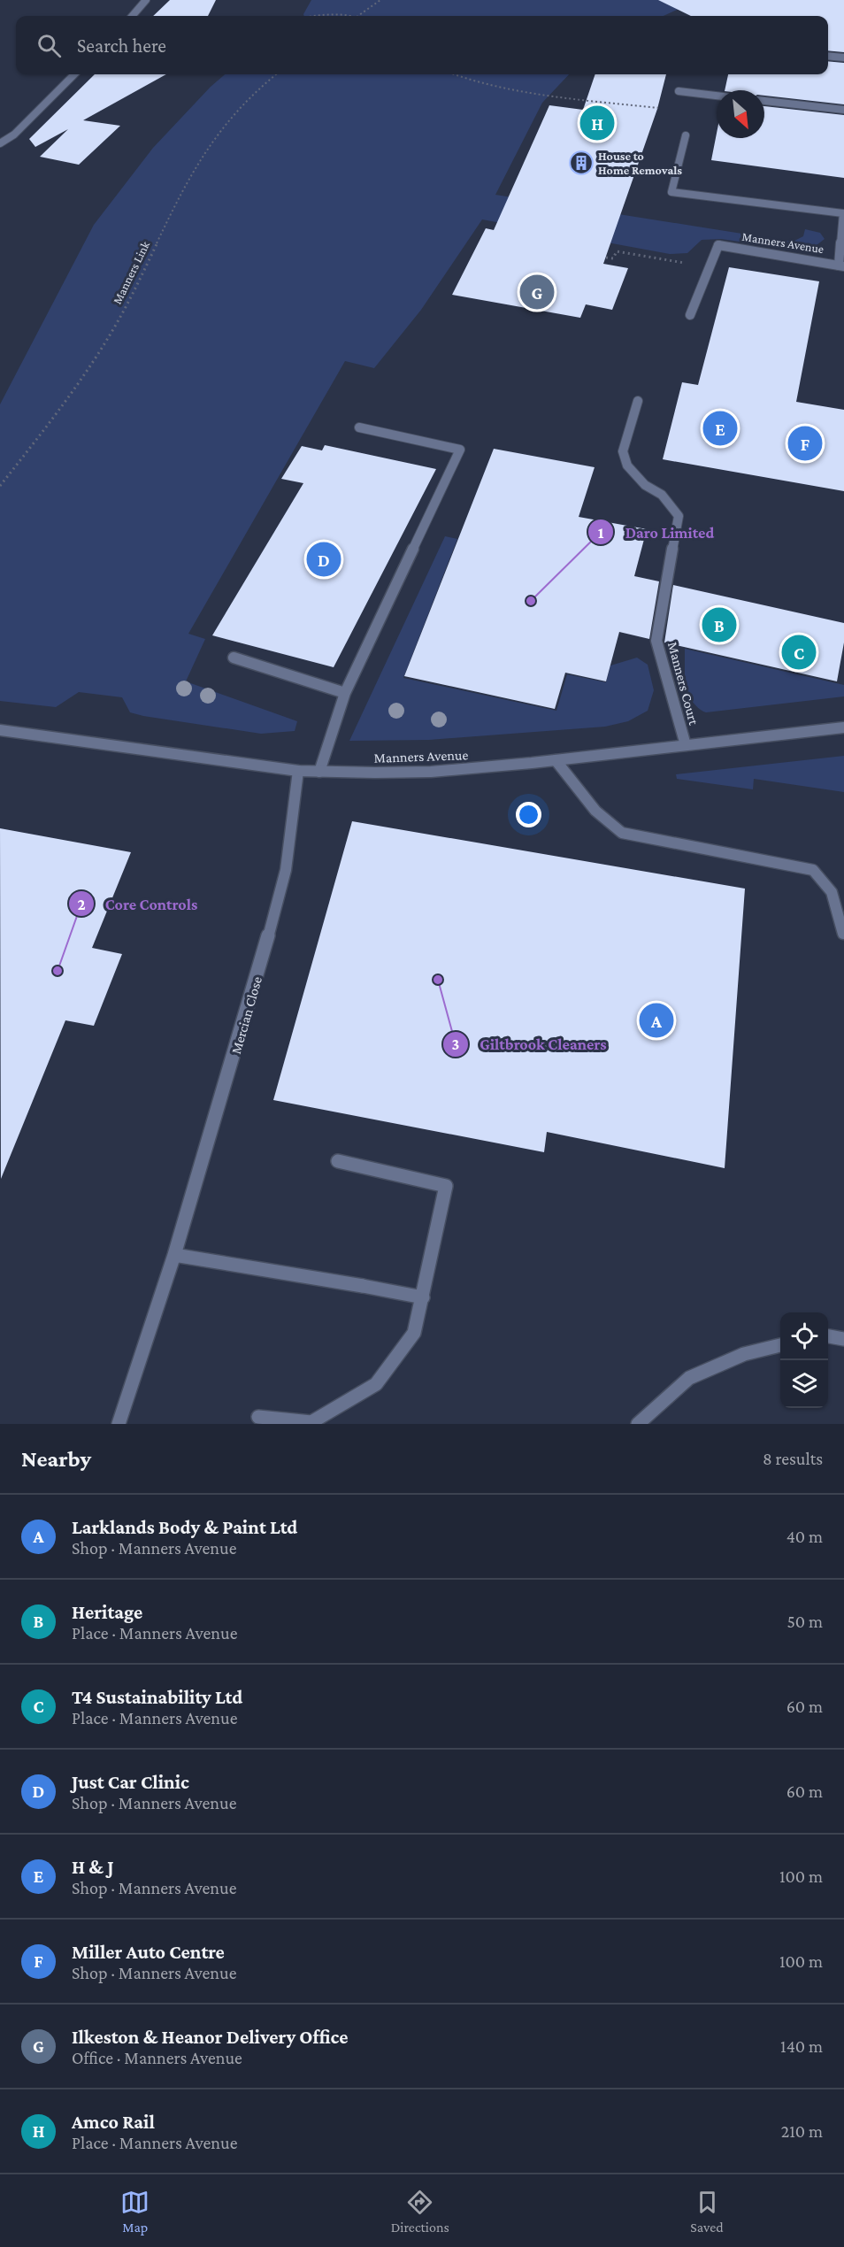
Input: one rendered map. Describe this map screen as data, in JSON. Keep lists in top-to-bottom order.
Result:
{
  "streets": {
    "street": ["Manners Avenue", "Manners Court", "Mercian Close"],
    "path": ["Manners Link"]
  },
  "crossings": [
    ["Manners Avenue", "Manners Court"],
    ["Manners Avenue", "Mercian Close"]
  ],
  "places": {
    "building": ["House to Home Removals"],
    "other": ["Daro Limited", "Core Controls", "Giltbrook Cleaners"]
  },
  "north": "bottom right",
  "page": {
    "search": "Search here",
    "pins": [
      "H",
      "G",
      "E",
      "F",
      "D",
      "B",
      "C",
      "A"
    ],
    "heading": ["Nearby", "8 results"],
    "list": [
      {
        "mark": "A",
        "name": "Larklands Body & Paint Ltd",
        "note": "Shop · Manners Avenue",
        "value": "40 m"
      },
      {
        "mark": "B",
        "name": "Heritage",
        "note": "Place · Manners Avenue",
        "value": "50 m"
      },
      {
        "mark": "C",
        "name": "T4 Sustainability Ltd",
        "note": "Place · Manners Avenue",
        "value": "60 m"
      },
      {
        "mark": "D",
        "name": "Just Car Clinic",
        "note": "Shop · Manners Avenue",
        "value": "60 m"
      },
      {
        "mark": "E",
        "name": "H & J",
        "note": "Shop · Manners Avenue",
        "value": "100 m"
      },
      {
        "mark": "F",
        "name": "Miller Auto Centre",
        "note": "Shop · Manners Avenue",
        "value": "100 m"
      },
      {
        "mark": "G",
        "name": "Ilkeston & Heanor Delivery Office",
        "note": "Office · Manners Avenue",
        "value": "140 m"
      },
      {
        "mark": "H",
        "name": "Amco Rail",
        "note": "Place · Manners Avenue",
        "value": "210 m"
      }
    ],
    "nav": ["Map", "Directions", "Saved"]
  }
}
